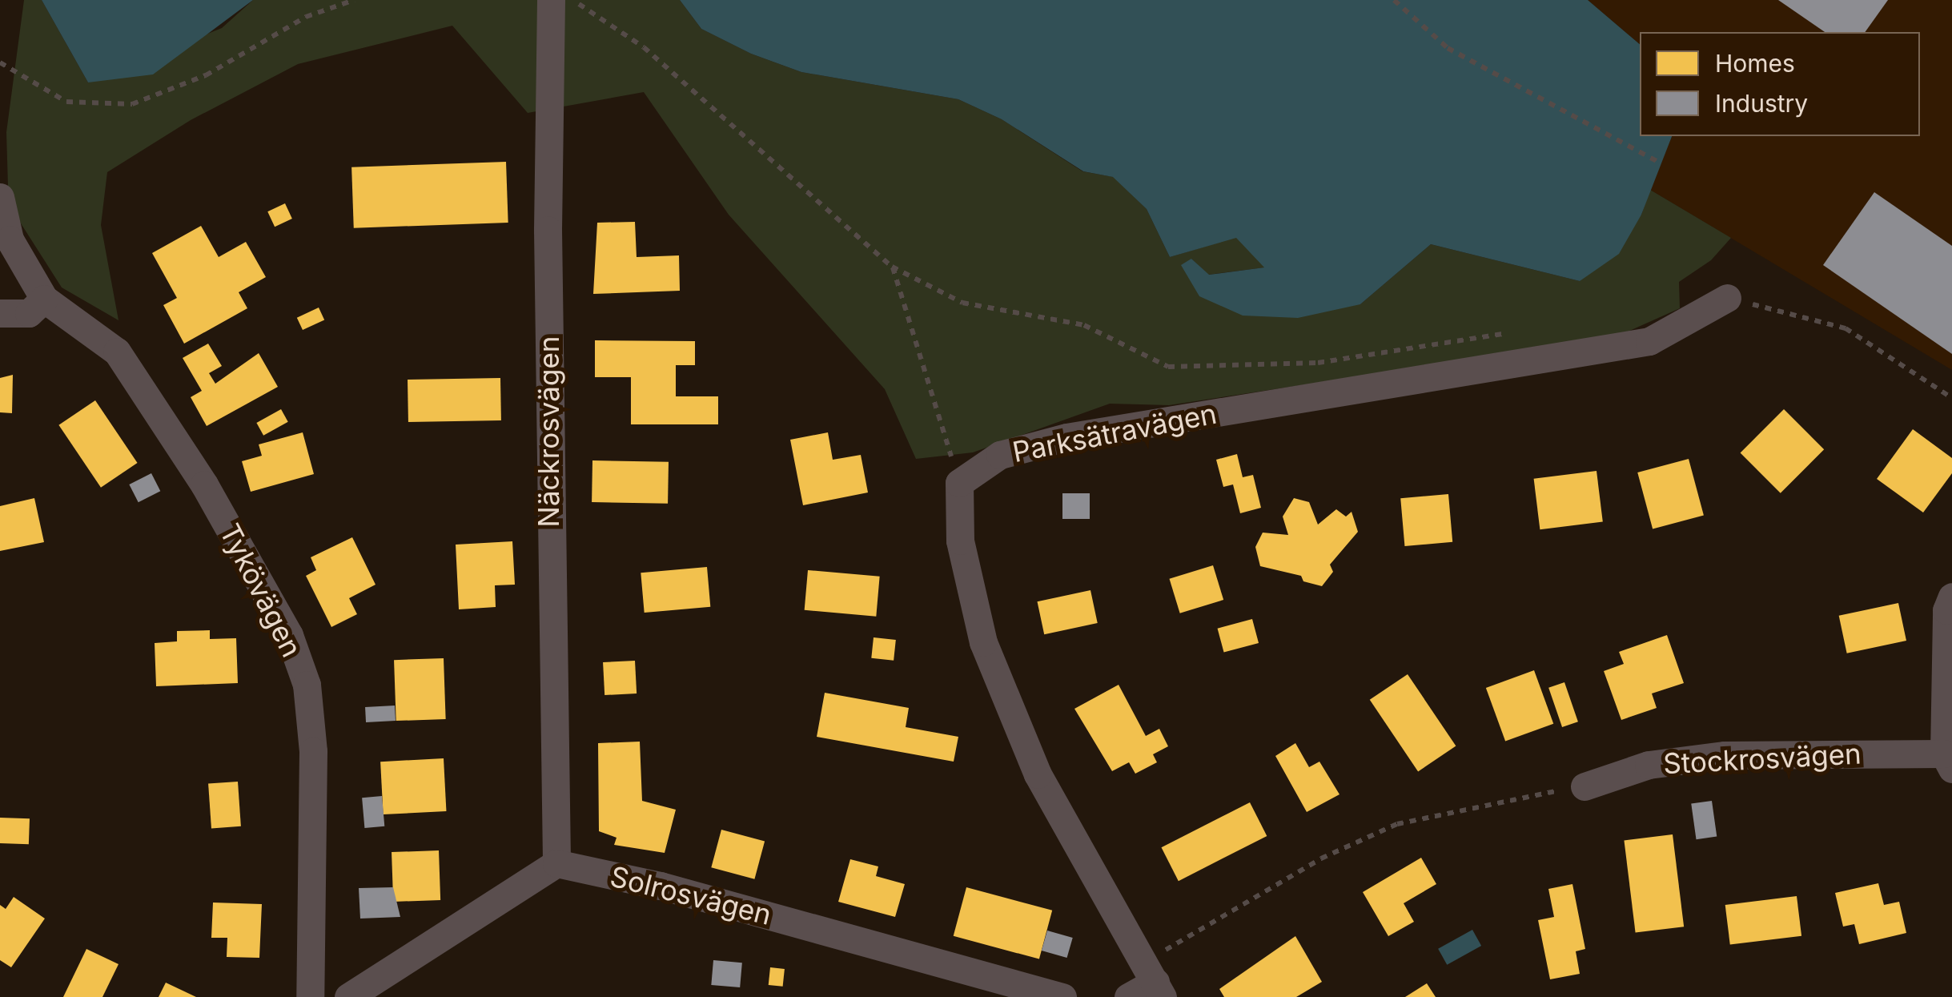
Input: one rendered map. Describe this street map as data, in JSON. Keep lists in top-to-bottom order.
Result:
{
  "streets": {
    "street": [
      "Näckrosvägen",
      "Parksätravägen",
      "Tykövägen",
      "Stockrosvägen",
      "Solrosvägen"
    ]
  },
  "crossings": [
    ["Näckrosvägen", "Solrosvägen"]
  ],
  "legend": ["Homes", "Industry"]
}
